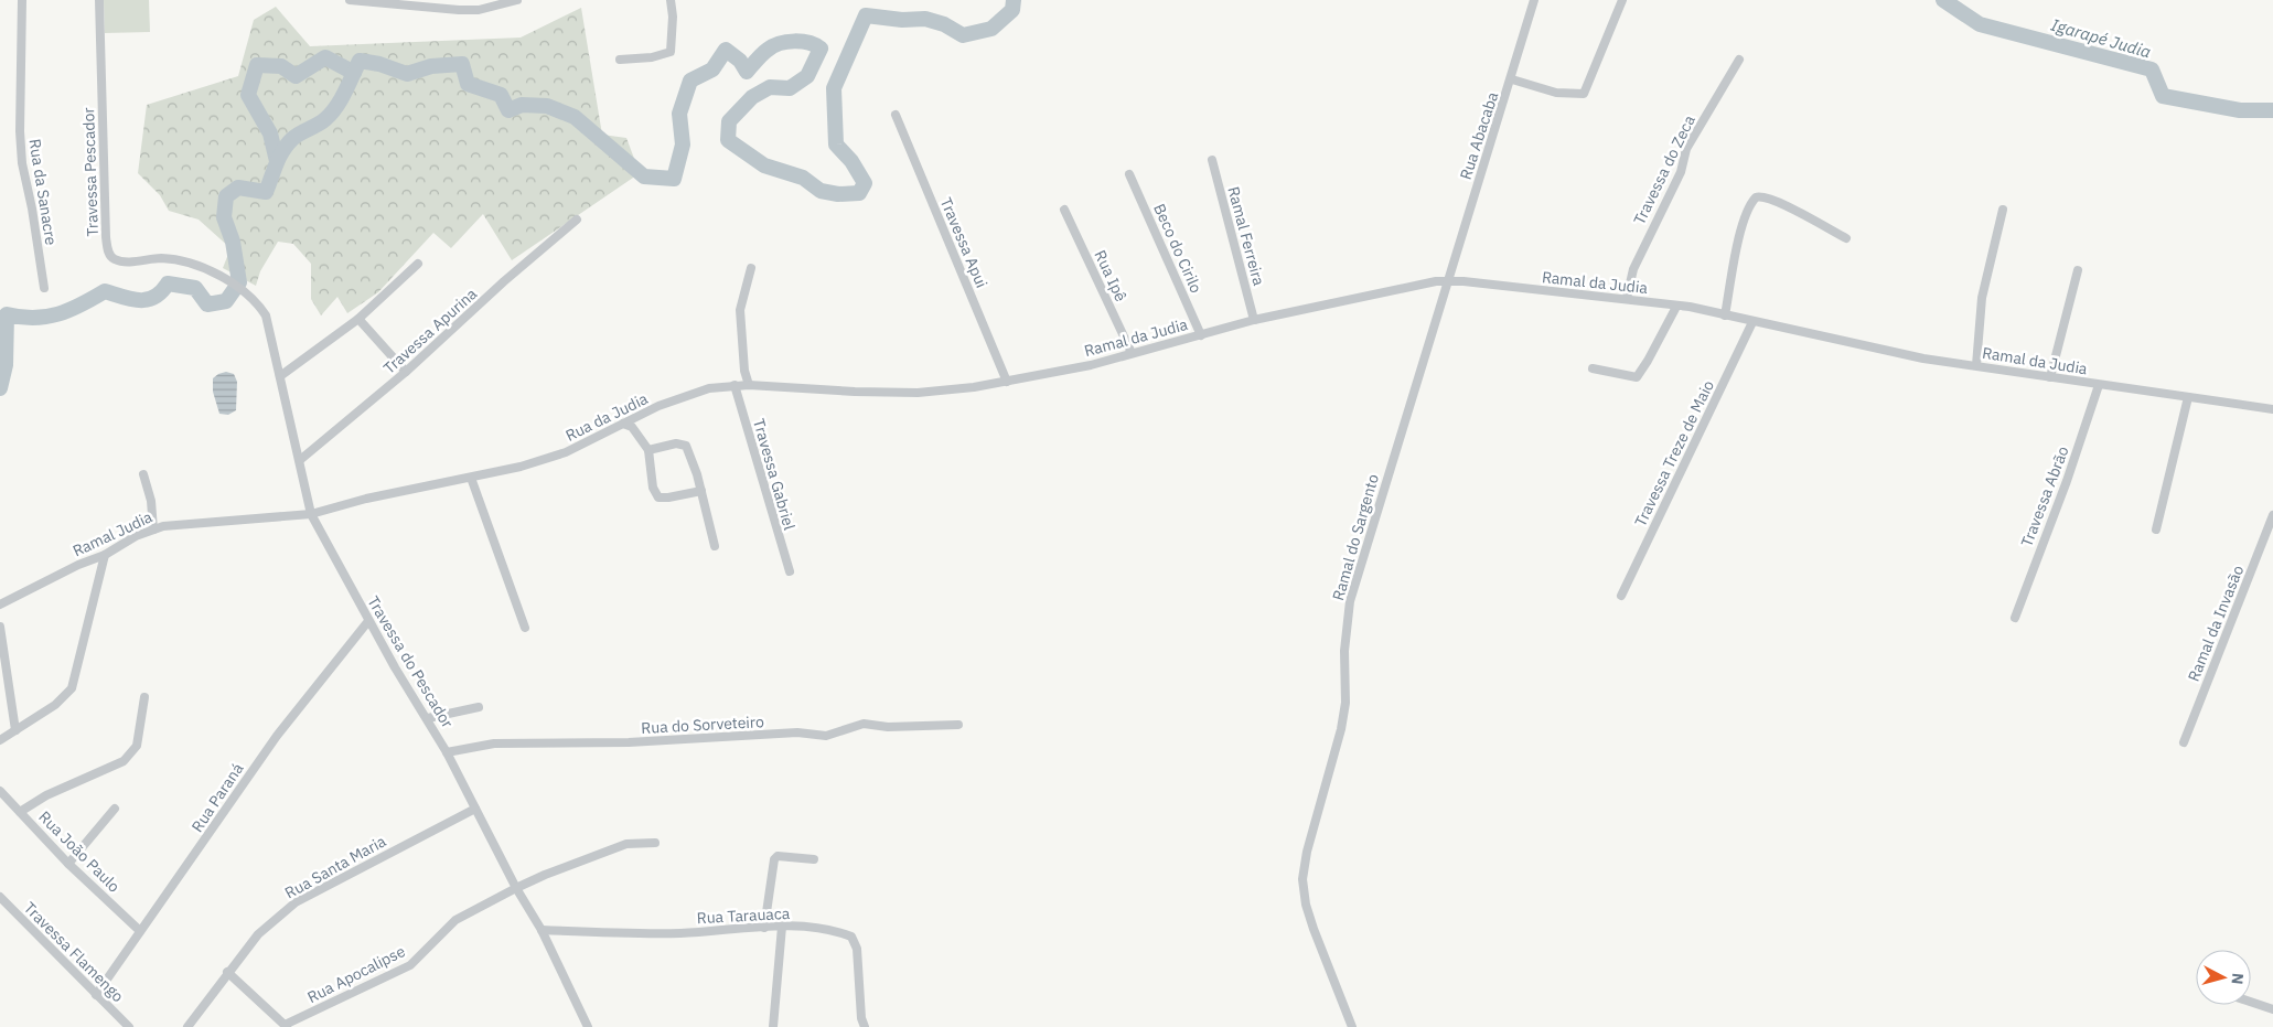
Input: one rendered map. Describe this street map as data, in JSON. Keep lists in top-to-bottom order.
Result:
{
  "streets": {
    "street": [
      "Rua Abacaba",
      "Travessa do Zeca",
      "Travessa Pescador",
      "Rua da Sanacre",
      "Ramal Ferreira",
      "Travessa Apui",
      "Beco do Cirilo",
      "Rua Ipê",
      "Ramal da Judia",
      "Travessa Apurina",
      "Rua da Judia",
      "Travessa Treze de Maio",
      "Travessa Gabriel",
      "Travessa Abrão",
      "Ramal Judia",
      "Ramal do Sargento",
      "Ramal da Invasão",
      "Travessa do Pescador",
      "Rua do Sorveteiro",
      "Rua Paraná",
      "Rua João Paulo",
      "Rua Santa Maria",
      "Rua Tarauaca",
      "Travessa Flamengo",
      "Rua Apocalipse"
    ]
  },
  "crossings": [
    ["Rua Abacaba", "Ramal da Judia"],
    ["Rua Abacaba", "Ramal do Sargento"],
    ["Travessa do Zeca", "Ramal da Judia"],
    ["Travessa Pescador", "Travessa do Pescador"],
    ["Ramal Ferreira", "Ramal da Judia"],
    ["Travessa Apui", "Ramal da Judia"],
    ["Beco do Cirilo", "Ramal da Judia"],
    ["Rua Ipê", "Ramal da Judia"],
    ["Ramal da Judia", "Rua da Judia"],
    ["Ramal da Judia", "Travessa Treze de Maio"],
    ["Ramal da Judia", "Travessa Abrão"],
    ["Ramal da Judia", "Ramal do Sargento"],
    ["Travessa Apurina", "Travessa do Pescador"],
    ["Rua da Judia", "Travessa Gabriel"],
    ["Rua da Judia", "Ramal Judia"],
    ["Rua da Judia", "Travessa do Pescador"],
    ["Ramal Judia", "Travessa do Pescador"],
    ["Travessa do Pescador", "Rua do Sorveteiro"],
    ["Travessa do Pescador", "Rua Paraná"],
    ["Travessa do Pescador", "Rua Santa Maria"],
    ["Travessa do Pescador", "Rua Tarauaca"],
    ["Travessa do Pescador", "Rua Apocalipse"],
    ["Rua Paraná", "Rua João Paulo"],
    ["Rua Paraná", "Travessa Flamengo"]
  ],
  "water": ["Igarapé Judia"],
  "north": "right"
}
